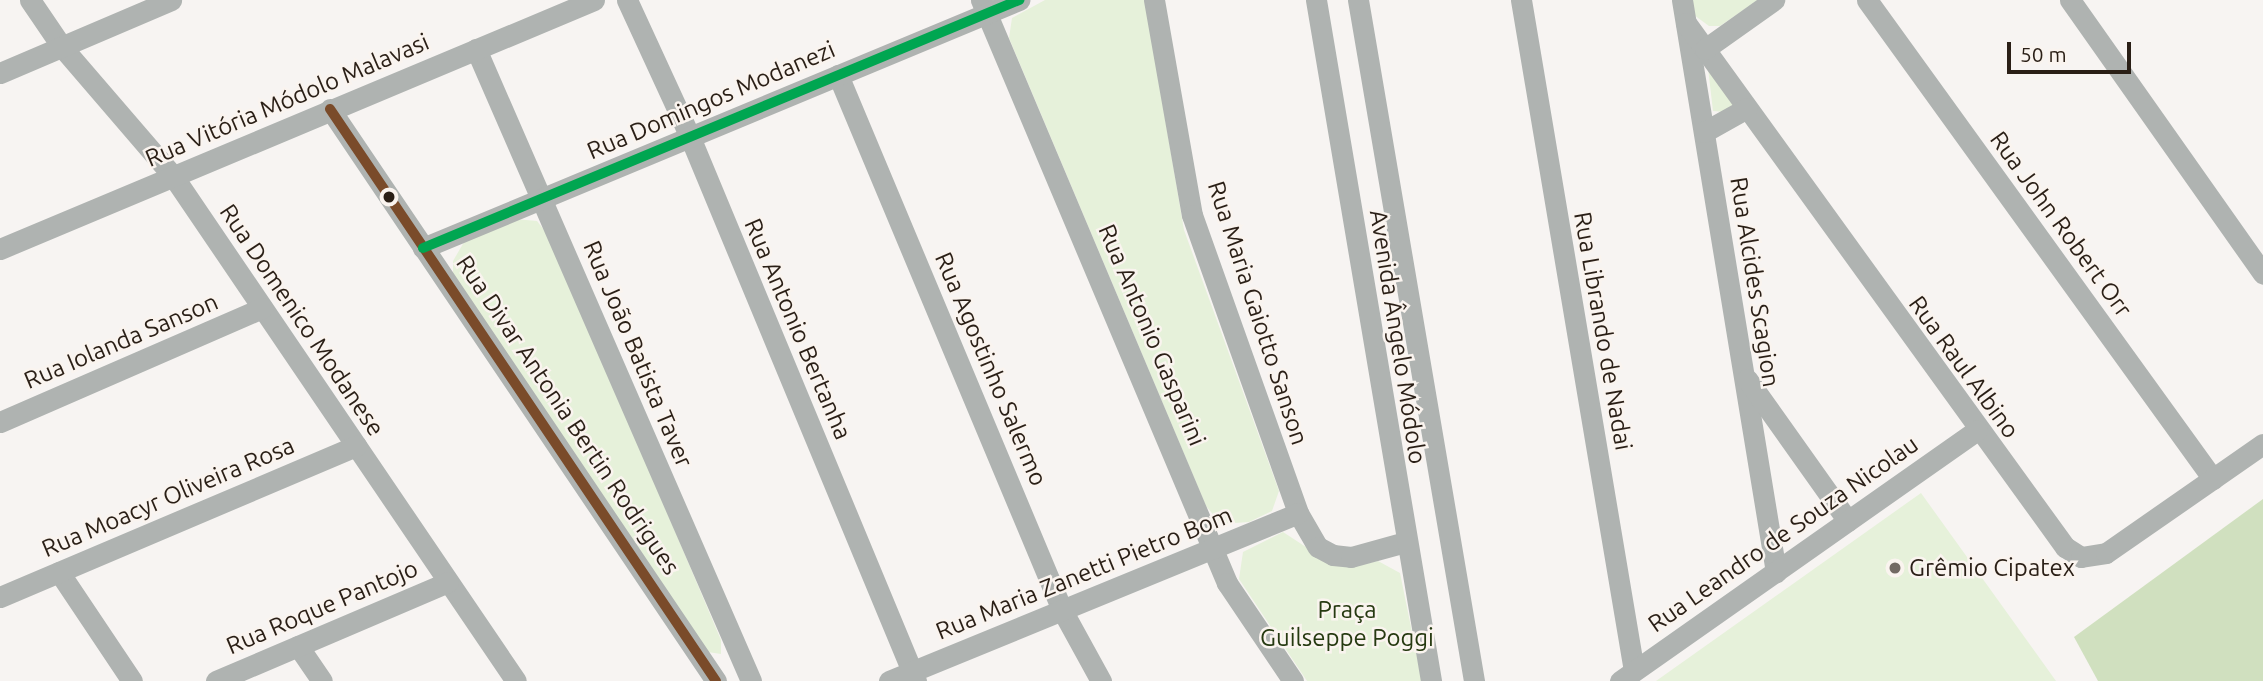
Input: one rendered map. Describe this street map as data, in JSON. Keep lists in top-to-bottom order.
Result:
{
  "streets": {
    "street": [
      "Rua Vitória Módolo Malavasi",
      "Rua Domingos Modanezi",
      "Rua John Robert Orr",
      "Rua Alcides Scagion",
      "Rua Maria Gaiotto Sanson",
      "Rua Domenico Modanese",
      "Rua Antonio Bertanha",
      "Rua Librando de Nadai",
      "Rua Antonio Gasparini",
      "Avenida Ângelo Módolo",
      "Rua Iolanda Sanson",
      "Rua João Batista Taver",
      "Rua Raul Albino",
      "Rua Agostinho Salermo",
      "Rua Divar Antonia Bertin Rodrigues",
      "Rua Moacyr Oliveira Rosa",
      "Rua Leandro de Souza Nicolau",
      "Rua Maria Zanetti Pietro Bom",
      "Rua Roque Pantojo"
    ]
  },
  "crossings": [
    ["Rua Vitória Módolo Malavasi", "Rua Domenico Modanese"],
    ["Rua Vitória Módolo Malavasi", "Rua João Batista Taver"],
    ["Rua Vitória Módolo Malavasi", "Rua Divar Antonia Bertin Rodrigues"],
    ["Rua Domingos Modanezi", "Rua Antonio Bertanha"],
    ["Rua Domingos Modanezi", "Rua Antonio Gasparini"],
    ["Rua Domingos Modanezi", "Rua João Batista Taver"],
    ["Rua Domingos Modanezi", "Rua Agostinho Salermo"],
    ["Rua Domingos Modanezi", "Rua Divar Antonia Bertin Rodrigues"],
    ["Rua John Robert Orr", "Rua Raul Albino"],
    ["Rua Alcides Scagion", "Rua Raul Albino"],
    ["Rua Alcides Scagion", "Rua Leandro de Souza Nicolau"],
    ["Rua Maria Gaiotto Sanson", "Avenida Ângelo Módolo"],
    ["Rua Maria Gaiotto Sanson", "Rua Maria Zanetti Pietro Bom"],
    ["Rua Domenico Modanese", "Rua Iolanda Sanson"],
    ["Rua Domenico Modanese", "Rua Moacyr Oliveira Rosa"],
    ["Rua Domenico Modanese", "Rua Roque Pantojo"],
    ["Rua Antonio Bertanha", "Rua Maria Zanetti Pietro Bom"],
    ["Rua Librando de Nadai", "Rua Leandro de Souza Nicolau"],
    ["Rua Antonio Gasparini", "Rua Maria Zanetti Pietro Bom"],
    ["Rua Raul Albino", "Rua Leandro de Souza Nicolau"],
    ["Rua Agostinho Salermo", "Rua Maria Zanetti Pietro Bom"]
  ],
  "parks": ["Praça Guilseppe Poggi"],
  "places": ["Grêmio Cipatex"],
  "scale_bar": "50 m"
}
